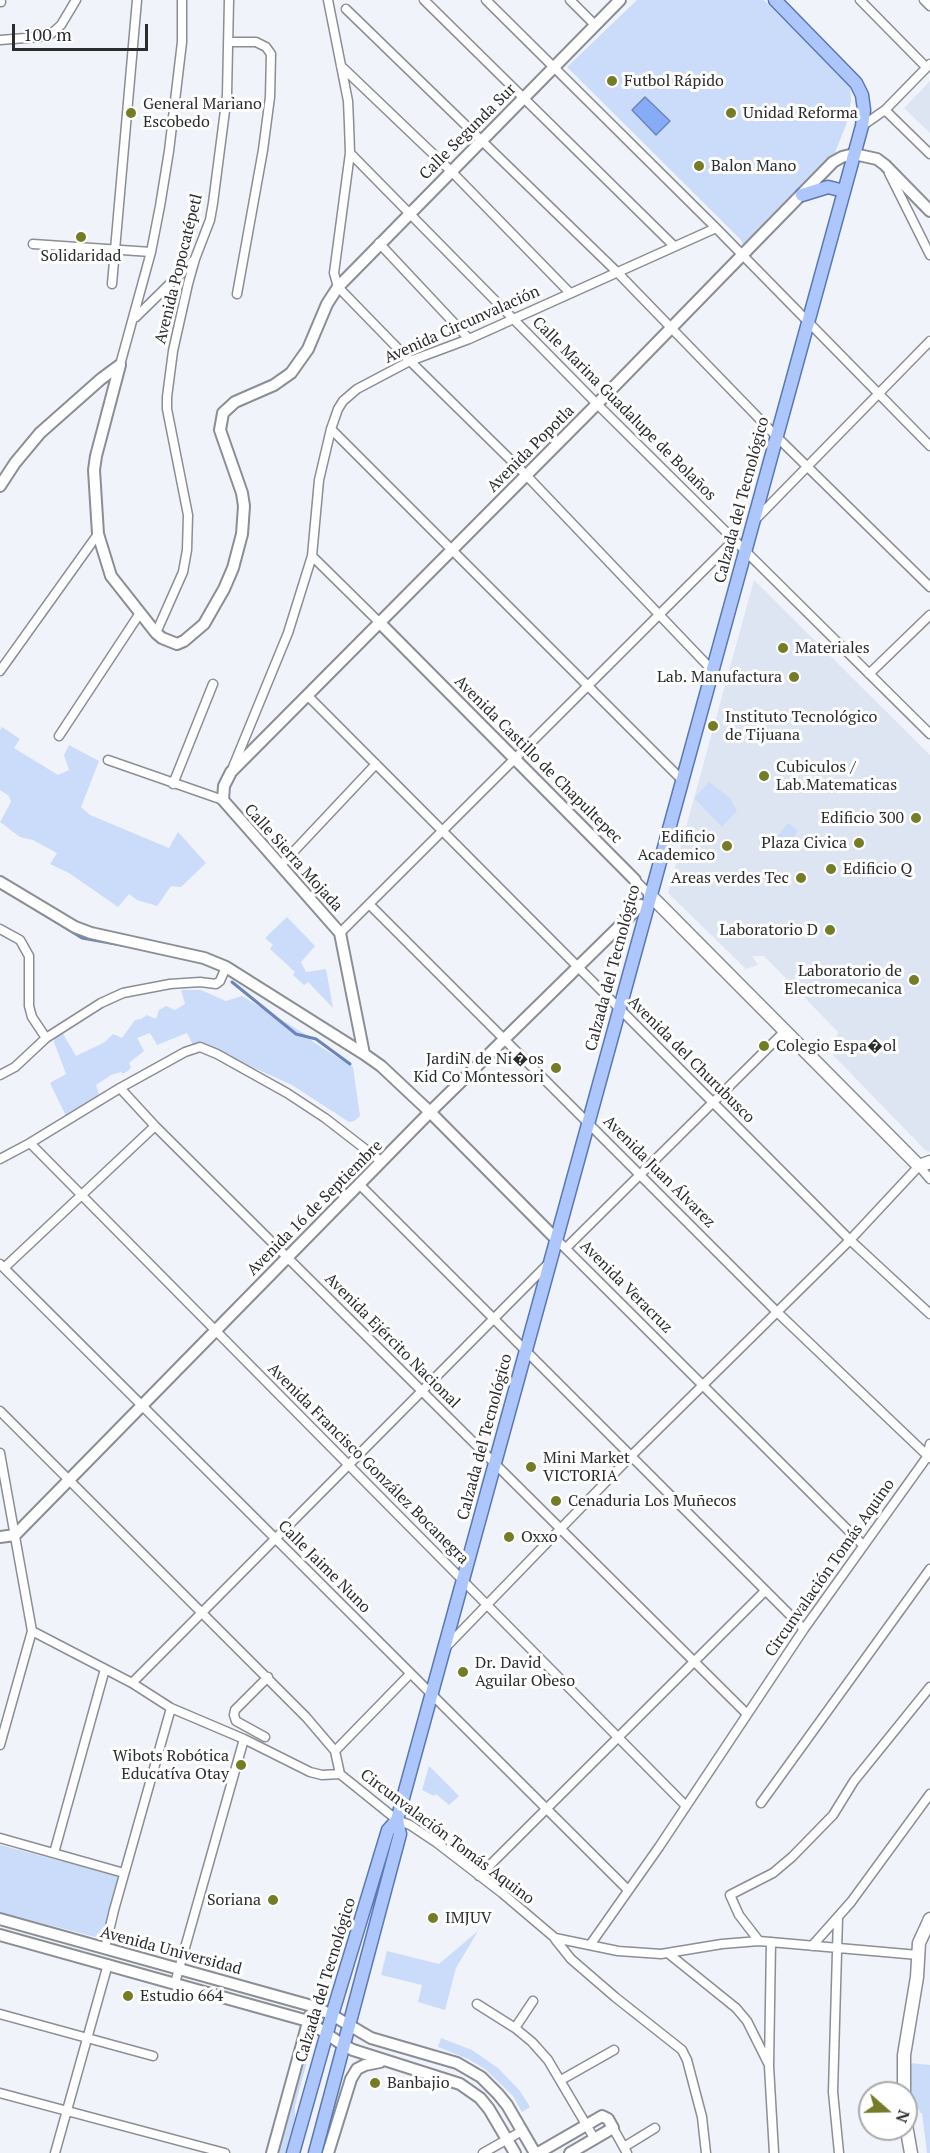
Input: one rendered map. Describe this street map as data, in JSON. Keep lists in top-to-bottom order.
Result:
{
  "streets": {
    "main road": ["Calzada del Tecnológico", "Avenida Castillo de Chapultepec"],
    "street": [
      "Calle Segunda Sur",
      "Avenida Popocatépetl",
      "Avenida Circunvalación",
      "Calle Marina Guadalupe de Bolaños",
      "Avenida Popotla",
      "Calle Sierra Mojada",
      "Avenida del Churubusco",
      "Avenida Juan Álvarez",
      "Avenida 16 de Septiembre",
      "Avenida Veracruz",
      "Avenida Ejército Nacional",
      "Avenida Francisco González Bocanegra",
      "Calle Jaime Nuno",
      "Circunvalación Tomás Aquino",
      "Avenida Universidad"
    ]
  },
  "crossings": [
    ["Calle Segunda Sur", "Avenida Popocatépetl"],
    ["Calle Segunda Sur", "Calle Marina Guadalupe de Bolaños"],
    ["Avenida Circunvalación", "Calle Marina Guadalupe de Bolaños"],
    ["Avenida Circunvalación", "Avenida Popotla"],
    ["Avenida Circunvalación", "Avenida Castillo de Chapultepec"],
    ["Avenida Circunvalación", "Calle Sierra Mojada"],
    ["Calle Marina Guadalupe de Bolaños", "Avenida Popotla"],
    ["Calle Marina Guadalupe de Bolaños", "Calzada del Tecnológico"],
    ["Avenida Popotla", "Calzada del Tecnológico"],
    ["Avenida Popotla", "Avenida Castillo de Chapultepec"],
    ["Avenida Popotla", "Avenida del Churubusco"],
    ["Calzada del Tecnológico", "Avenida Castillo de Chapultepec"],
    ["Calzada del Tecnológico", "Avenida del Churubusco"],
    ["Calzada del Tecnológico", "Avenida Juan Álvarez"],
    ["Calzada del Tecnológico", "Avenida 16 de Septiembre"],
    ["Calzada del Tecnológico", "Avenida Veracruz"],
    ["Calzada del Tecnológico", "Avenida Ejército Nacional"],
    ["Calzada del Tecnológico", "Avenida Francisco González Bocanegra"],
    ["Calzada del Tecnológico", "Calle Jaime Nuno"],
    ["Calzada del Tecnológico", "Circunvalación Tomás Aquino"],
    ["Calzada del Tecnológico", "Avenida Universidad"],
    ["Avenida Castillo de Chapultepec", "Avenida 16 de Septiembre"],
    ["Calle Sierra Mojada", "Avenida Veracruz"],
    ["Avenida del Churubusco", "Avenida 16 de Septiembre"],
    ["Avenida Juan Álvarez", "Avenida 16 de Septiembre"],
    ["Avenida Juan Álvarez", "Circunvalación Tomás Aquino"],
    ["Avenida 16 de Septiembre", "Avenida Veracruz"],
    ["Avenida 16 de Septiembre", "Avenida Ejército Nacional"],
    ["Avenida 16 de Septiembre", "Avenida Francisco González Bocanegra"],
    ["Avenida 16 de Septiembre", "Calle Jaime Nuno"],
    ["Avenida Veracruz", "Circunvalación Tomás Aquino"],
    ["Avenida Ejército Nacional", "Circunvalación Tomás Aquino"],
    ["Avenida Francisco González Bocanegra", "Circunvalación Tomás Aquino"],
    ["Calle Jaime Nuno", "Circunvalación Tomás Aquino"]
  ],
  "places": [
    "Futbol Rápido",
    "General Mariano Escobedo",
    "Unidad Reforma",
    "Balon Mano",
    "Solidaridad",
    "Materiales",
    "Lab. Manufactura",
    "Instituto Tecnológico de Tijuana",
    "Cubiculos / Lab.Matematicas",
    "Edificio 300",
    "Plaza Civica",
    "Edificio Academico",
    "Edificio Q",
    "Areas verdes Tec",
    "Laboratorio D",
    "Laboratorio de Electromecanica",
    "Colegio Espa�ol",
    "JardiN de Ni�os Kid Co Montessori",
    "Mini Market VICTORIA",
    "Cenaduria Los Muñecos",
    "Oxxo",
    "Dr. David Aguilar Obeso",
    "Wibots Robótica Educatíva Otay",
    "Soriana",
    "IMJUV",
    "Estudio 664",
    "Banbajio"
  ],
  "scale_bar": "100 m",
  "north": "right"
}
